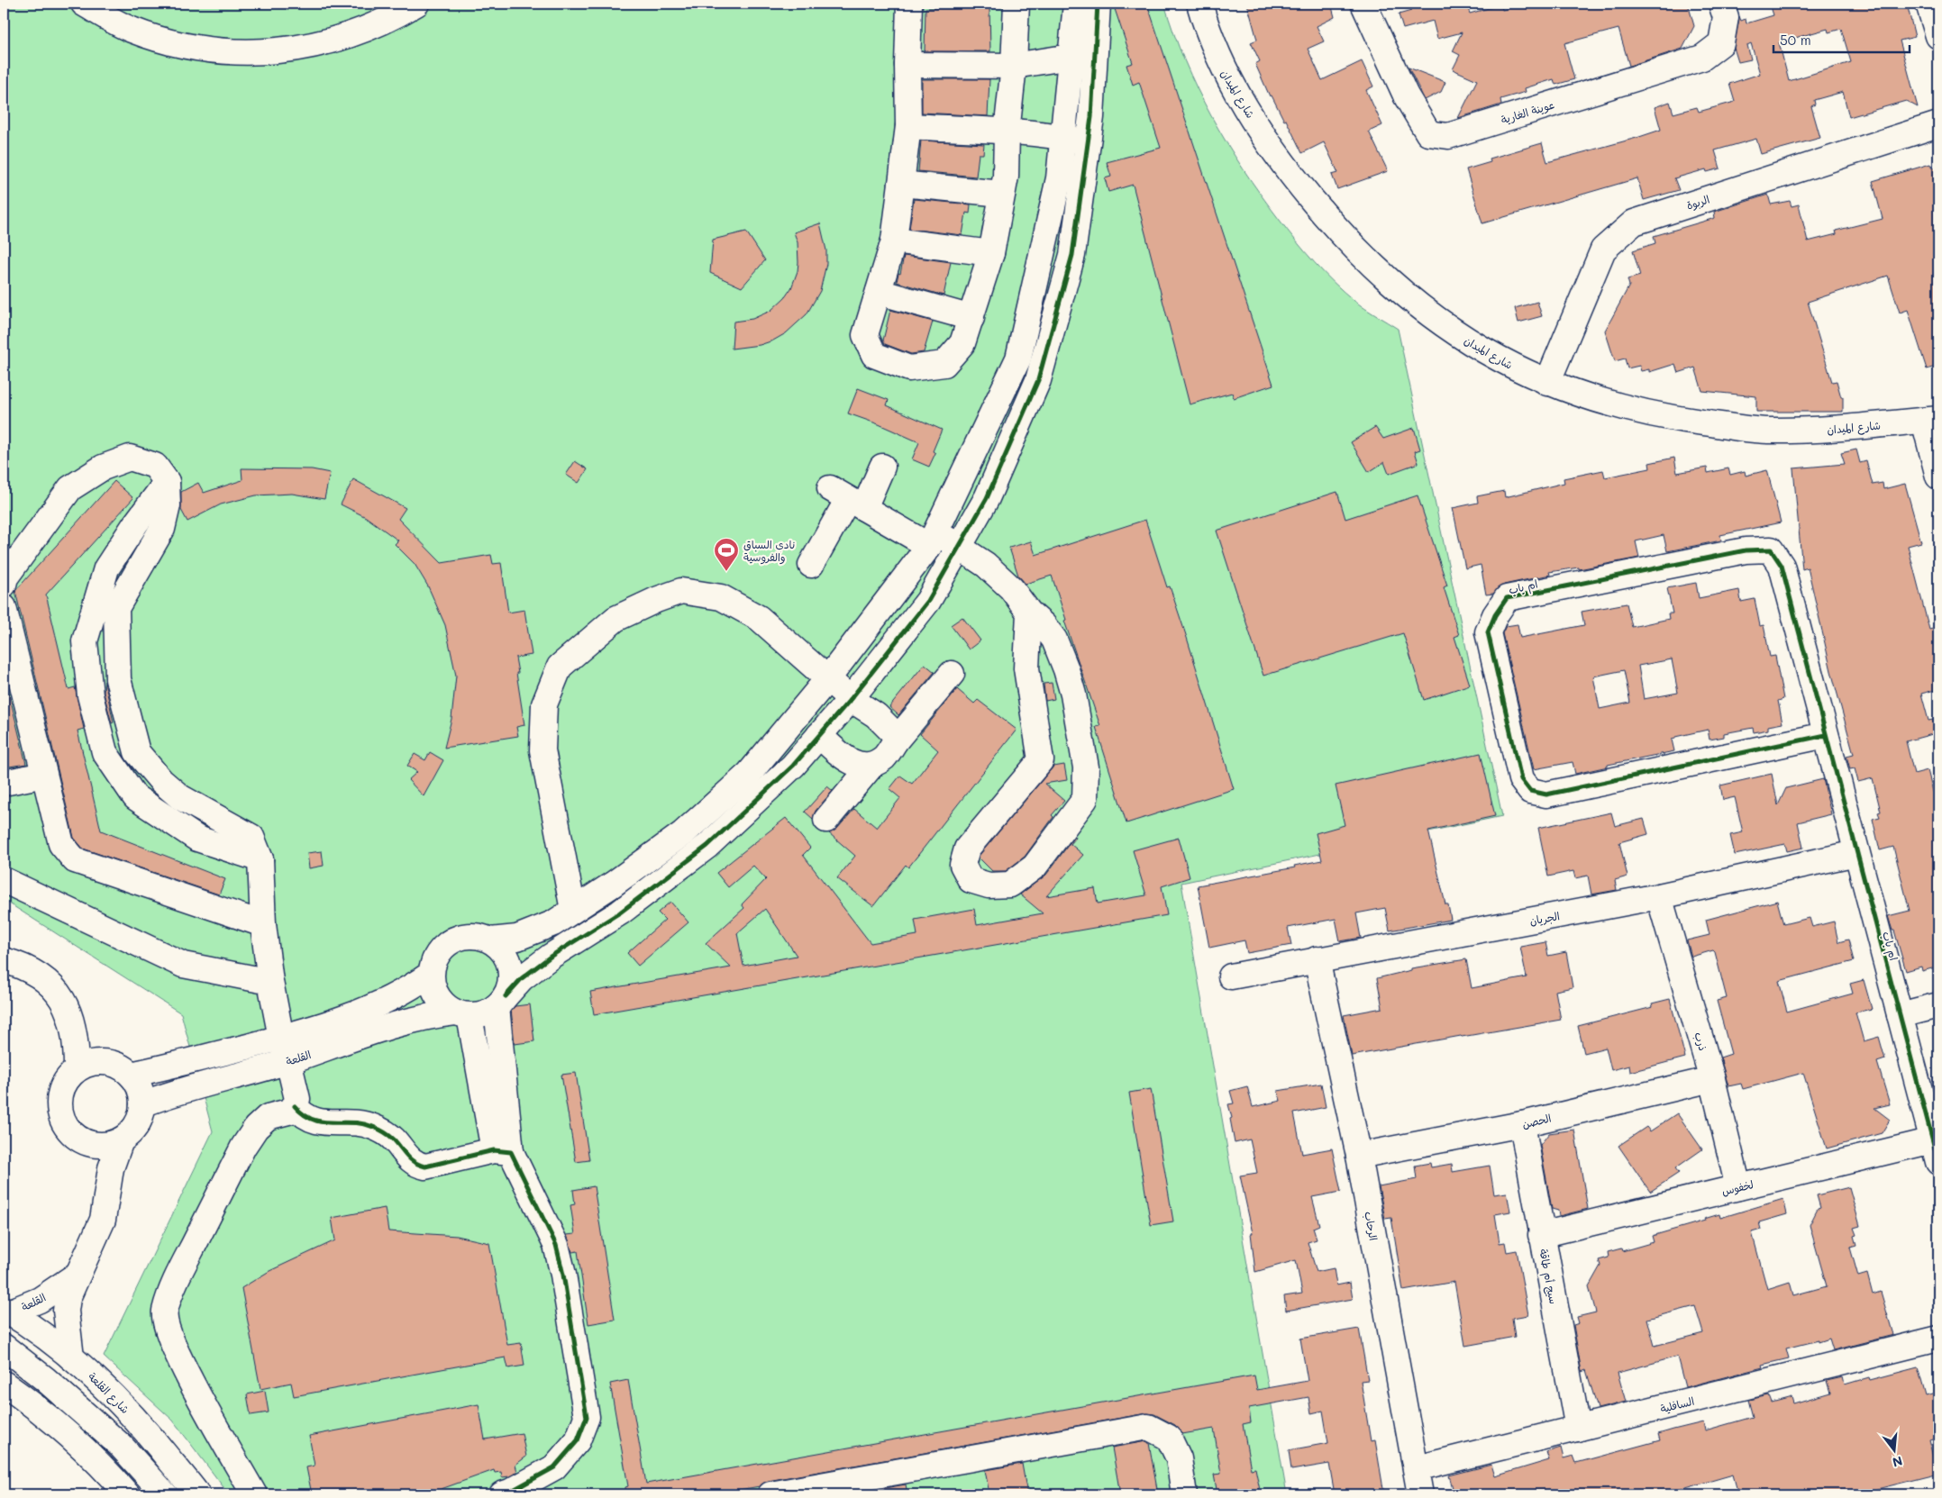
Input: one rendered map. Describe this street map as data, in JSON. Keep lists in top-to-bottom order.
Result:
{
  "streets": {
    "main road": [
      "شارع الميدان",
      "عوينة الغارية",
      "الربوة",
      "ام باب",
      "الجريان",
      "ذرب",
      "القلعة",
      "الحصن",
      "لخفوس",
      "الرحاب",
      "سيج أم طاقة",
      "شارع القلعة",
      "السافلية"
    ]
  },
  "crossings": [
    ["شارع الميدان", "الربوة"],
    ["ام باب", "الجريان"],
    ["ام باب", "لخفوس"],
    ["الجريان", "ذرب"],
    ["الجريان", "الرحاب"],
    ["ذرب", "الحصن"],
    ["ذرب", "لخفوس"],
    ["القلعة", "شارع القلعة"],
    ["الحصن", "الرحاب"],
    ["الحصن", "سيج أم طاقة"],
    ["لخفوس", "سيج أم طاقة"],
    ["الرحاب", "السافلية"],
    ["سيج أم طاقة", "السافلية"]
  ],
  "places": {
    "sports": ["نادي السباق والفروسية"]
  },
  "scale_bar": "50 m",
  "north": "bottom"
}
